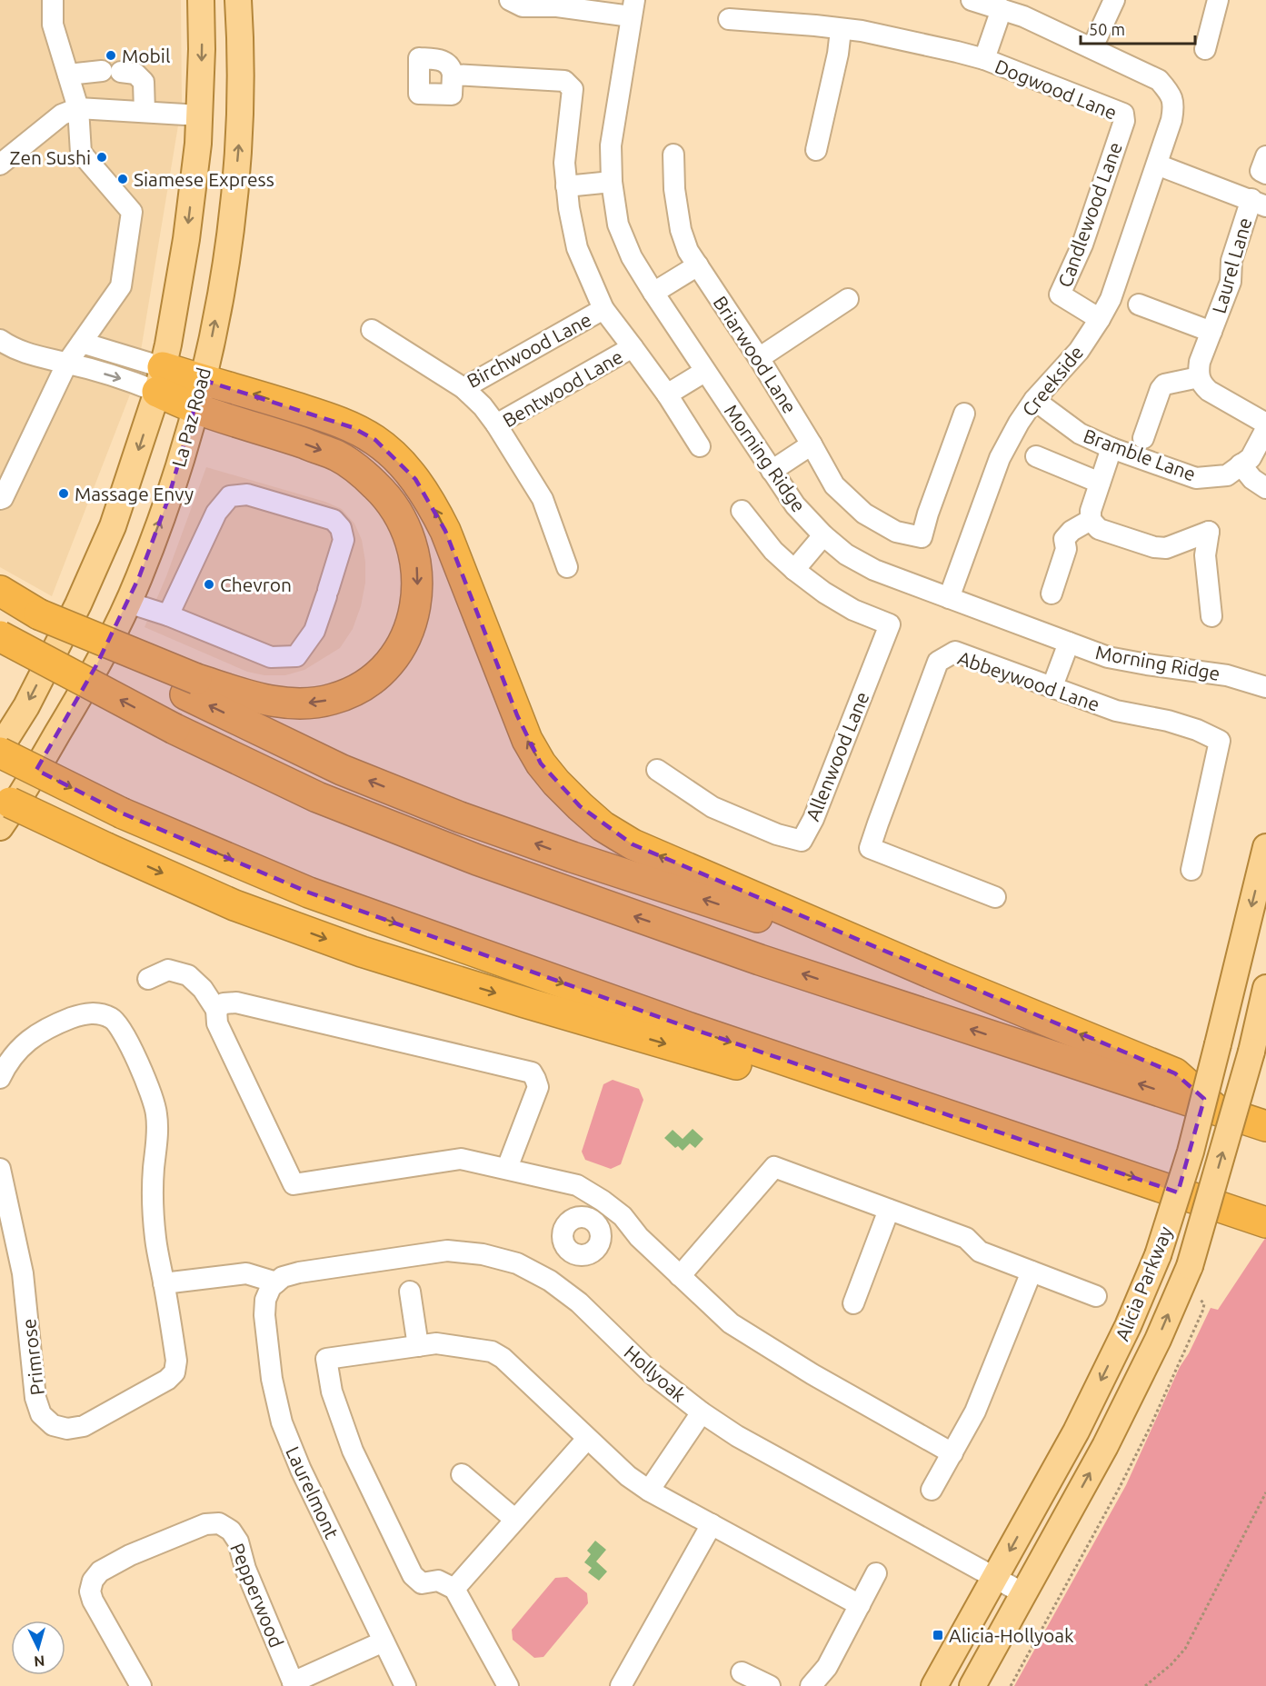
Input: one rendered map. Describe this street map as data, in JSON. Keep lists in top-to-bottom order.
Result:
{
  "streets": {
    "main road": ["La Paz Road", "Alicia Parkway"],
    "street": [
      "Dogwood Lane",
      "Candlewood Lane",
      "Laurel Lane",
      "Birchwood Lane",
      "Briarwood Lane",
      "Creekside",
      "Bentwood Lane",
      "Bramble Lane",
      "Morning Ridge",
      "Abbeywood Lane",
      "Allenwood Lane",
      "Primrose",
      "Hollyoak",
      "Laurelmont",
      "Pepperwood"
    ]
  },
  "crossings": [
    ["Dogwood Lane", "Candlewood Lane"],
    ["Dogwood Lane", "Creekside"],
    ["Candlewood Lane", "Creekside"],
    ["Creekside", "Bramble Lane"],
    ["Creekside", "Morning Ridge"],
    ["Alicia Parkway", "Hollyoak"],
    ["Hollyoak", "Laurelmont"],
    ["Laurelmont", "Pepperwood"]
  ],
  "places": {
    "other": [
      "Mobil",
      "Zen Sushi",
      "Siamese Express",
      "Massage Envy",
      "Chevron"
    ],
    "transit": ["Alicia-Hollyoak"]
  },
  "scale_bar": "50 m",
  "north": "bottom"
}
